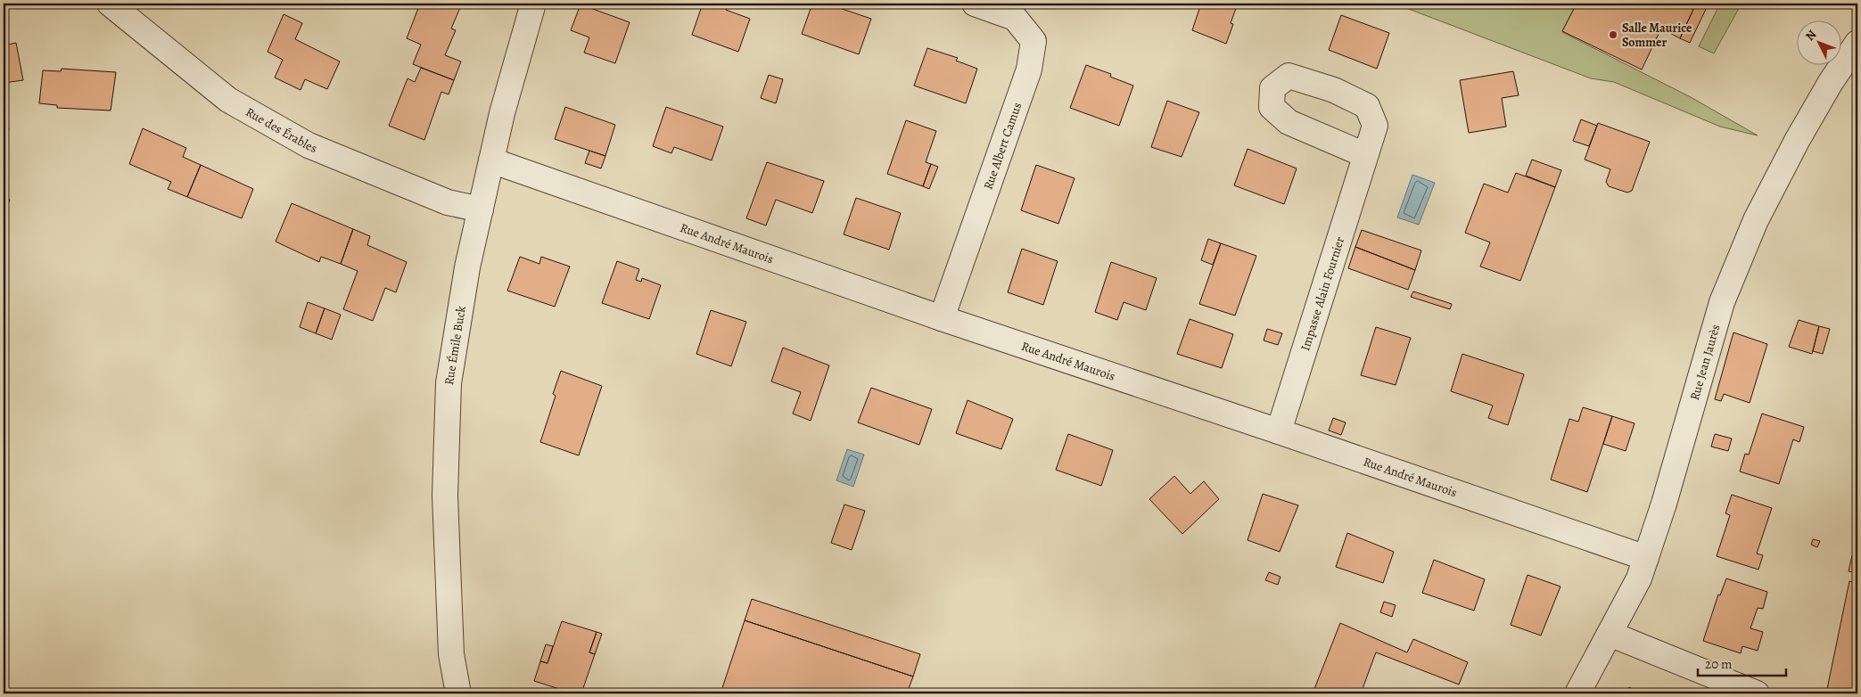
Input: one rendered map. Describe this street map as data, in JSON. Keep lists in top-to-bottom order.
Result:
{
  "streets": {
    "street": [
      "Rue des Érables",
      "Rue Albert Camus",
      "Rue André Maurois",
      "Impasse Alain Fournier",
      "Rue Émile Buck",
      "Rue Jean Jaurès"
    ]
  },
  "crossings": [
    ["Rue des Érables", "Rue Émile Buck"],
    ["Rue Albert Camus", "Rue André Maurois"],
    ["Rue André Maurois", "Impasse Alain Fournier"],
    ["Rue André Maurois", "Rue Émile Buck"],
    ["Rue André Maurois", "Rue Jean Jaurès"]
  ],
  "places": ["Salle Maurice Sommer"],
  "scale_bar": "20 m",
  "north": "top left"
}
